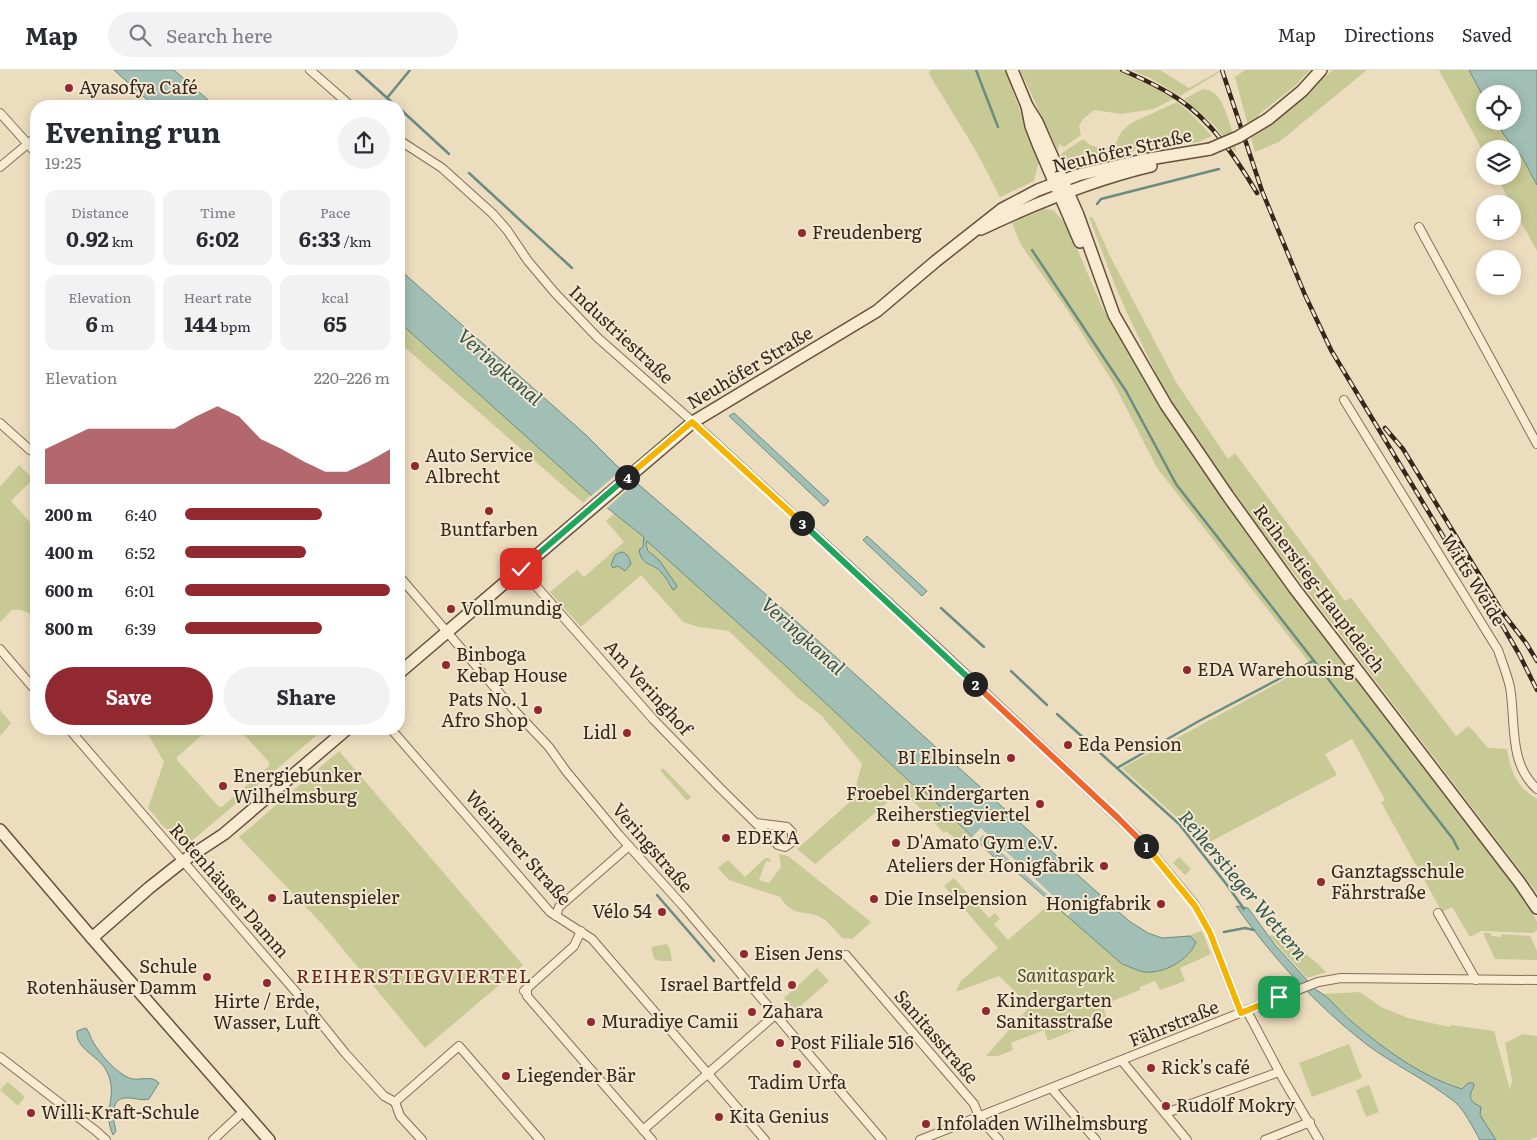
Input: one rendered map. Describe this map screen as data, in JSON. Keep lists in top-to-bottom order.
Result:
{
  "streets": {
    "street": [
      "Neuhöfer Straße",
      "Industriestraße",
      "Witts Weide",
      "Reiherstieg-Hauptdeich",
      "Am Veringhof",
      "Weimarer Straße",
      "Veringstraße",
      "Rotenhäuser Damm",
      "Fährstraße",
      "Sanitasstraße"
    ]
  },
  "crossings": [
    ["Neuhöfer Straße", "Industriestraße"],
    ["Neuhöfer Straße", "Reiherstieg-Hauptdeich"],
    ["Neuhöfer Straße", "Am Veringhof"],
    ["Neuhöfer Straße", "Veringstraße"],
    ["Industriestraße", "Fährstraße"],
    ["Fährstraße", "Sanitasstraße"]
  ],
  "districts": ["REIHERSTIEGVIERTEL"],
  "water": ["Veringkanal", "Reiherstieger Wettern"],
  "parks": ["Sanitaspark"],
  "places": [
    "Ayasofya Café",
    "Freudenberg",
    "Auto Service Albrecht",
    "Buntfarben",
    "Vollmundig",
    "Binboga Kebap House",
    "EDA Warehousing",
    "Pats No. 1 Afro Shop",
    "Lidl",
    "Eda Pension",
    "BI Elbinseln",
    "Energiebunker Wilhelmsburg",
    "Froebel Kindergarten Reiherstiegviertel",
    "EDEKA",
    "D'Amato Gym e.V.",
    "Ateliers der Honigfabrik",
    "Ganztagsschule Fährstraße",
    "Lautenspieler",
    "Die Inselpension",
    "Honigfabrik",
    "Vélo 54",
    "Eisen Jens",
    "Schule Rotenhäuser Damm",
    "Hirte / Erde, Wasser, Luft",
    "Israel Bartfeld",
    "Kindergarten Sanitasstraße",
    "Zahara",
    "Muradiye Camii",
    "Post Filiale 516",
    "Tadim Urfa",
    "Rick's café",
    "Liegender Bär",
    "Rudolf Mokry",
    "Willi-Kraft-Schule",
    "Kita Genius",
    "Infoladen Wilhelmsburg"
  ],
  "page": {
    "header": "Map",
    "search": "Search here",
    "nav": ["Map", "Directions", "Saved"],
    "map_buttons": ["+", "−"],
    "heading": ["Evening run", "19:25"],
    "stats": [
      ["Distance", "0.92 km"],
      ["Time", "6:02"],
      ["Pace", "6:33 /km"],
      ["Elevation", "6 m"],
      ["Heart rate", "144 bpm"],
      ["kcal", "65"]
    ],
    "chart": ["Elevation", "220–226 m"],
    "pins": [
      "4",
      "3",
      "2",
      "1"
    ],
    "list": [
      {
        "name": "200 m",
        "note": "6:40"
      },
      {
        "name": "400 m",
        "note": "6:52"
      },
      {
        "name": "600 m",
        "note": "6:01"
      },
      {
        "name": "800 m",
        "note": "6:39"
      }
    ],
    "buttons": ["Save", "Share"]
  }
}
